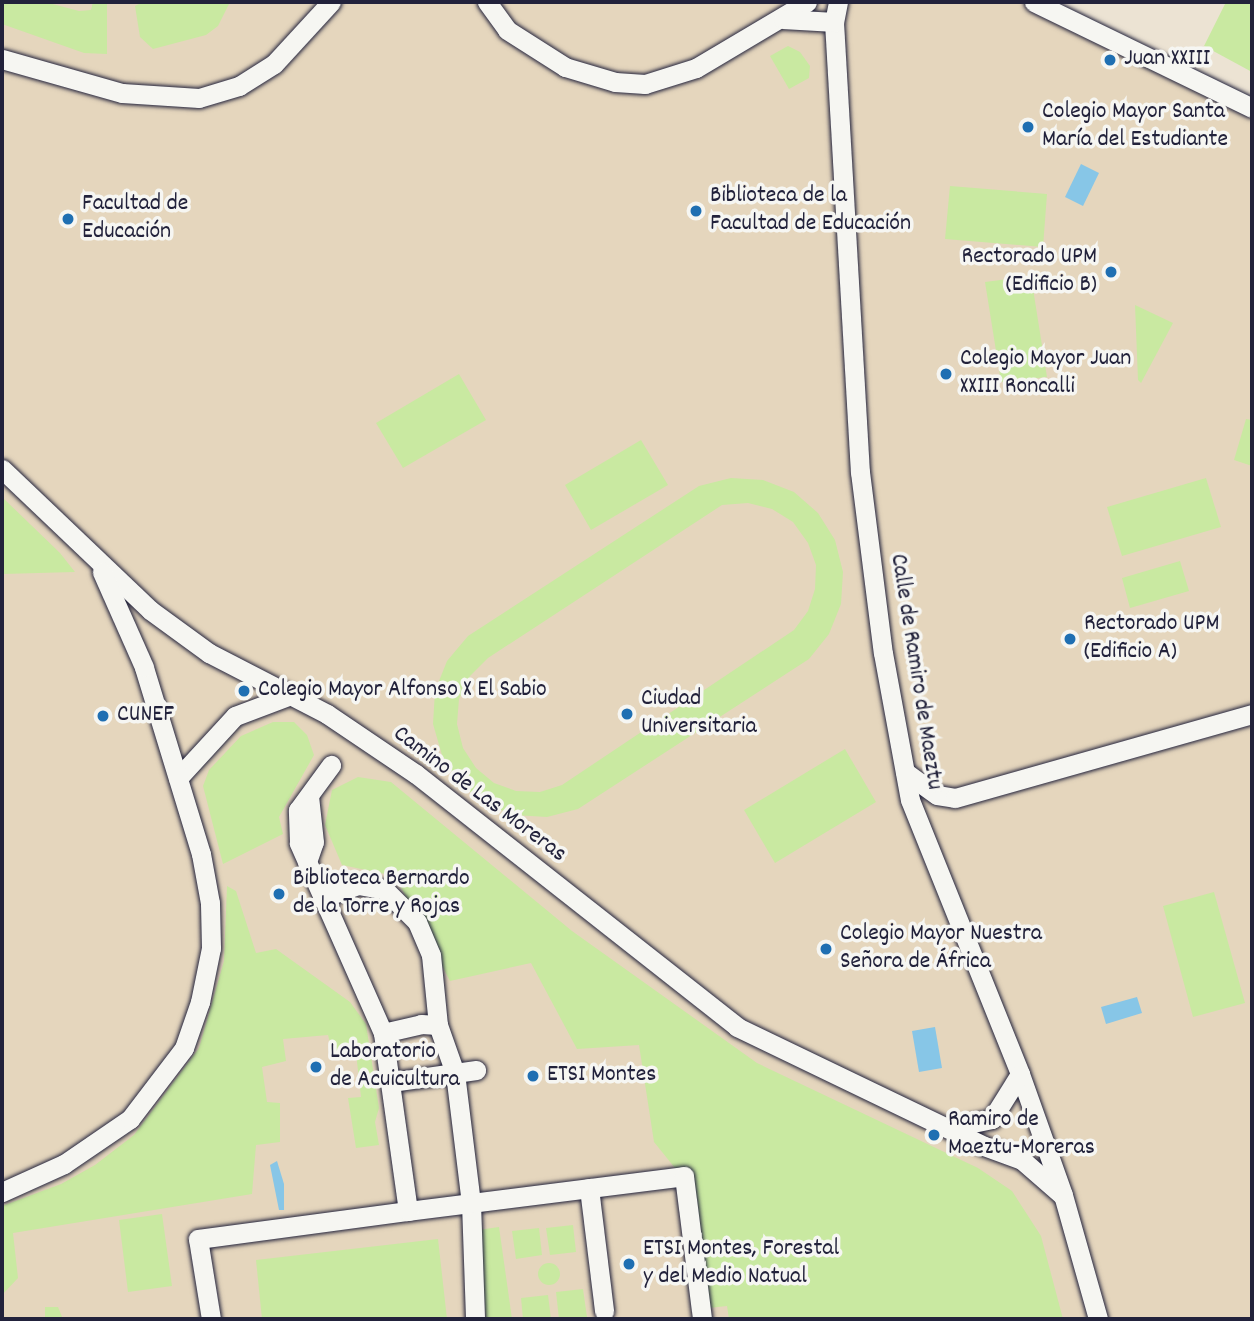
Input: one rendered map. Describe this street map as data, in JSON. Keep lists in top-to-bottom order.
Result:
{
  "streets": {
    "street": ["Calle de Ramiro de Maeztu", "Camino de Las Moreras"]
  },
  "crossings": [
    ["Calle de Ramiro de Maeztu", "Camino de Las Moreras"]
  ],
  "places": [
    "Juan XXIII",
    "Colegio Mayor Santa María del Estudiante",
    "Biblioteca de la Facultad de Educación",
    "Facultad de Educación",
    "Rectorado UPM (Edificio B)",
    "Colegio Mayor Juan XXIII Roncalli",
    "Rectorado UPM (Edificio A)",
    "Colegio Mayor Alfonso X El Sabio",
    "Ciudad Universitaria",
    "CUNEF",
    "Biblioteca Bernardo de la Torre y Rojas",
    "Colegio Mayor Nuestra Señora de África",
    "Laboratorio de Acuicultura",
    "ETSI Montes",
    "Ramiro de Maeztu-Moreras",
    "ETSI Montes, Forestal y del Medio Natual"
  ]
}
